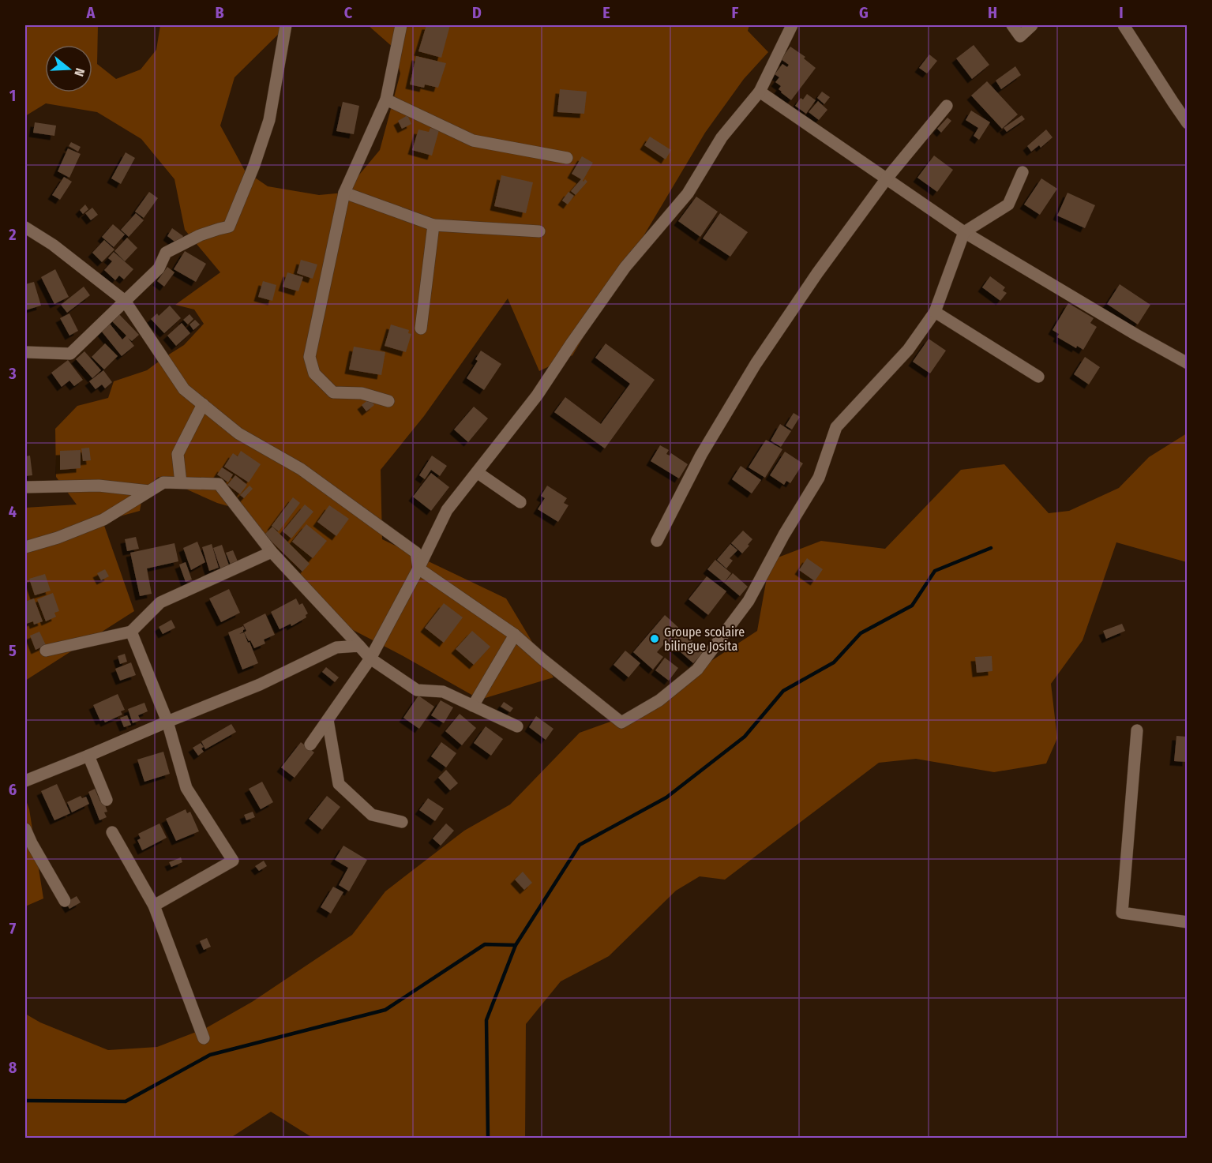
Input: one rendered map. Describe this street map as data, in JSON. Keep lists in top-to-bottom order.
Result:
{
  "places": ["Groupe scolaire bilingue Josita"],
  "north": "right",
  "grid": {
    "columns": [
      "A",
      "B",
      "C",
      "D",
      "E",
      "F",
      "G",
      "H",
      "I"
    ],
    "rows": [
      "1",
      "2",
      "3",
      "4",
      "5",
      "6",
      "7",
      "8"
    ]
  }
}
